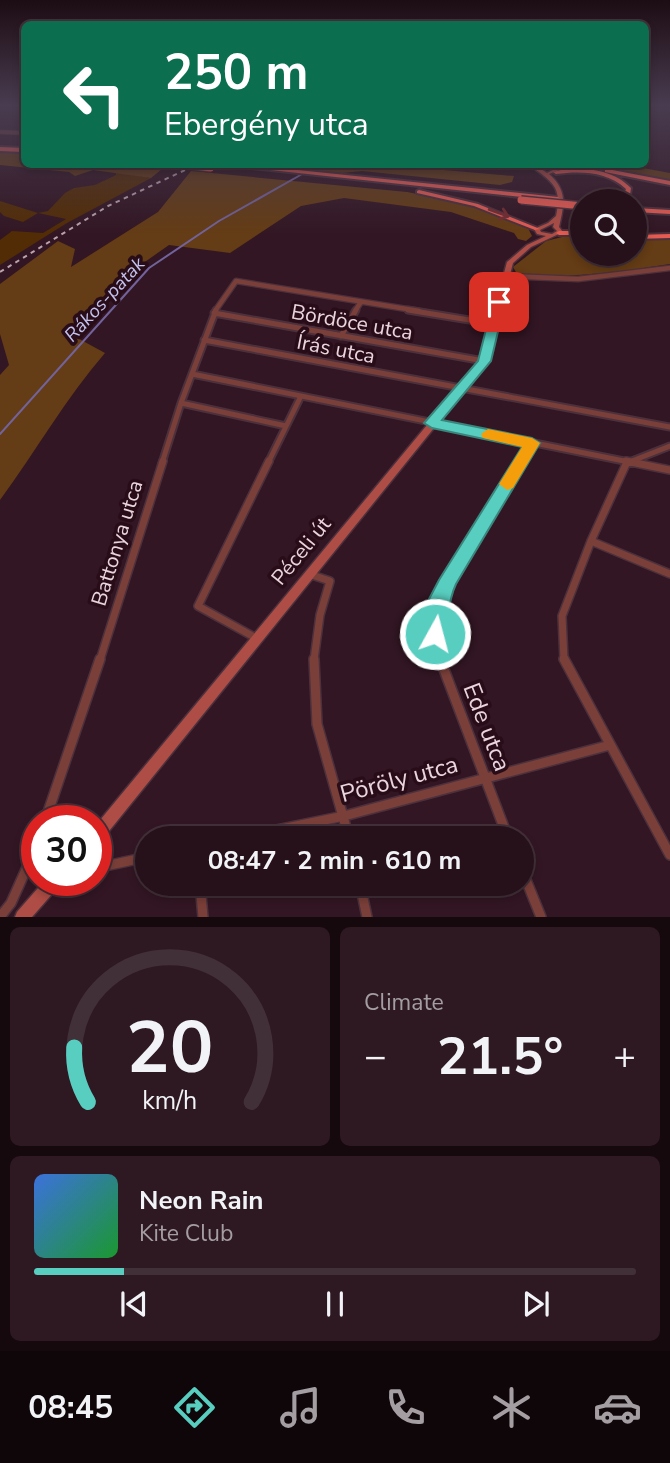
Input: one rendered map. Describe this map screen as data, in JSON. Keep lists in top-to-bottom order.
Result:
{
  "streets": {
    "main road": ["Péceli út"],
    "street": [
      "Bördöce utca",
      "Írás utca",
      "Battonya utca",
      "Ede utca",
      "Pöröly utca"
    ]
  },
  "crossings": [
    ["Bördöce utca", "Battonya utca"],
    ["Bördöce utca", "Péceli út"],
    ["Írás utca", "Battonya utca"],
    ["Írás utca", "Péceli út"],
    ["Ede utca", "Pöröly utca"]
  ],
  "water": ["Rákos-patak"],
  "page": {
    "turn": ["250 m", "Ebergény utca"],
    "limit": "30",
    "trip": "08:47 · 2 min · 610 m",
    "tile": "Climate",
    "heat": ["−", "21.5°", "+"],
    "song": ["Neon Rain", "Kite Club"],
    "tabs": "08:45",
    "gauge": ["20", "km/h"]
  }
}
